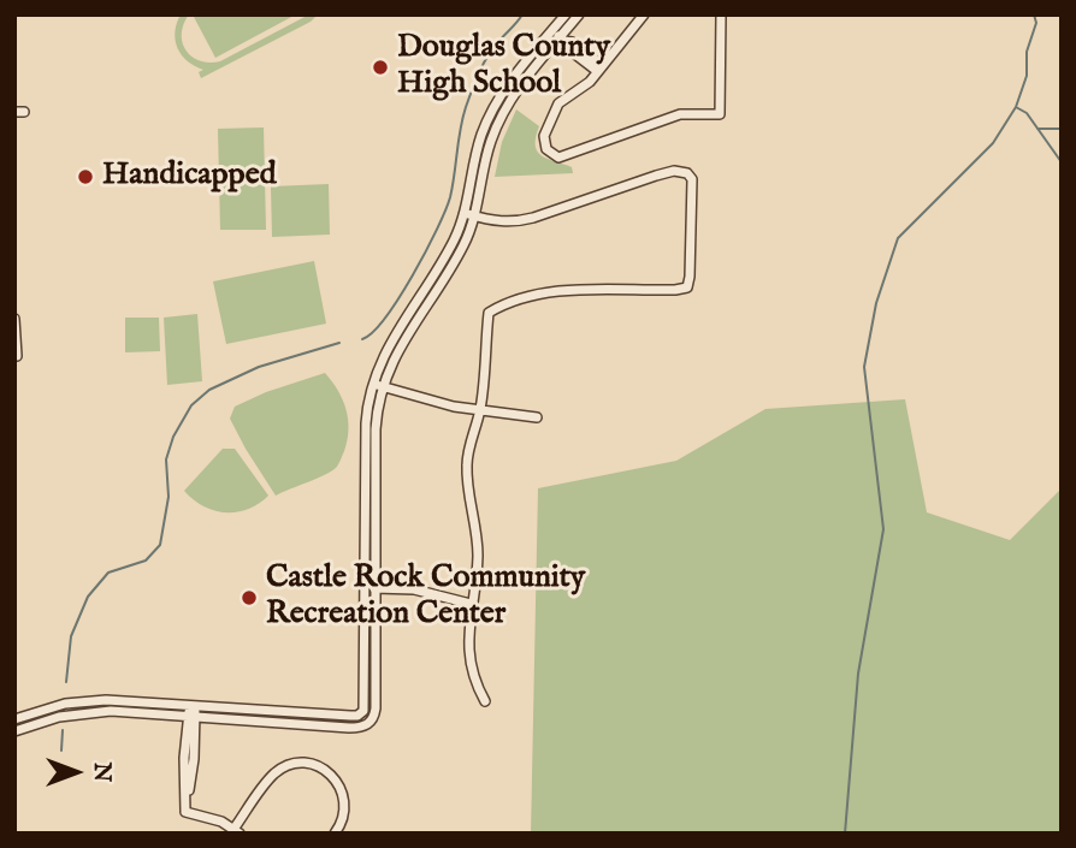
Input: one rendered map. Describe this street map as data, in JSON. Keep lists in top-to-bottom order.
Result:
{
  "places": ["Douglas County High School", "Handicapped", "Castle Rock Community Recreation Center"],
  "north": "right"
}
